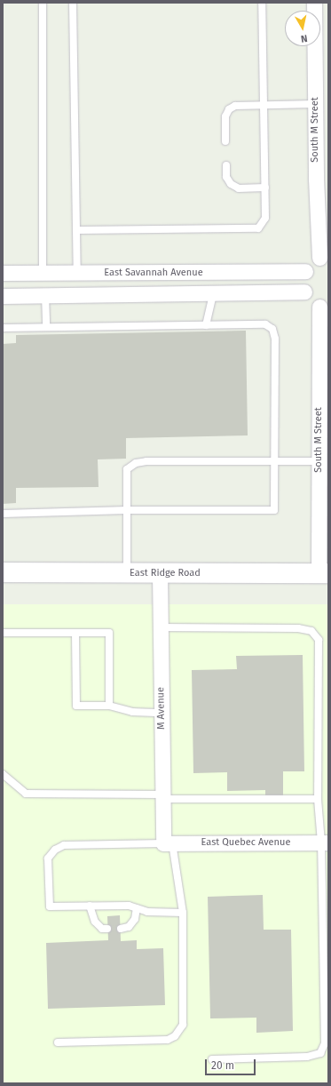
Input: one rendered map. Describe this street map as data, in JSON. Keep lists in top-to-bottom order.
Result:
{
  "streets": {
    "main road": ["East Ridge Road"],
    "street": [
      "South M Street",
      "East Savannah Avenue",
      "M Avenue",
      "East Quebec Avenue"
    ]
  },
  "crossings": [
    ["South M Street", "East Ridge Road"],
    ["East Ridge Road", "M Avenue"],
    ["M Avenue", "East Quebec Avenue"]
  ],
  "scale_bar": "20 m",
  "north": "bottom"
}
